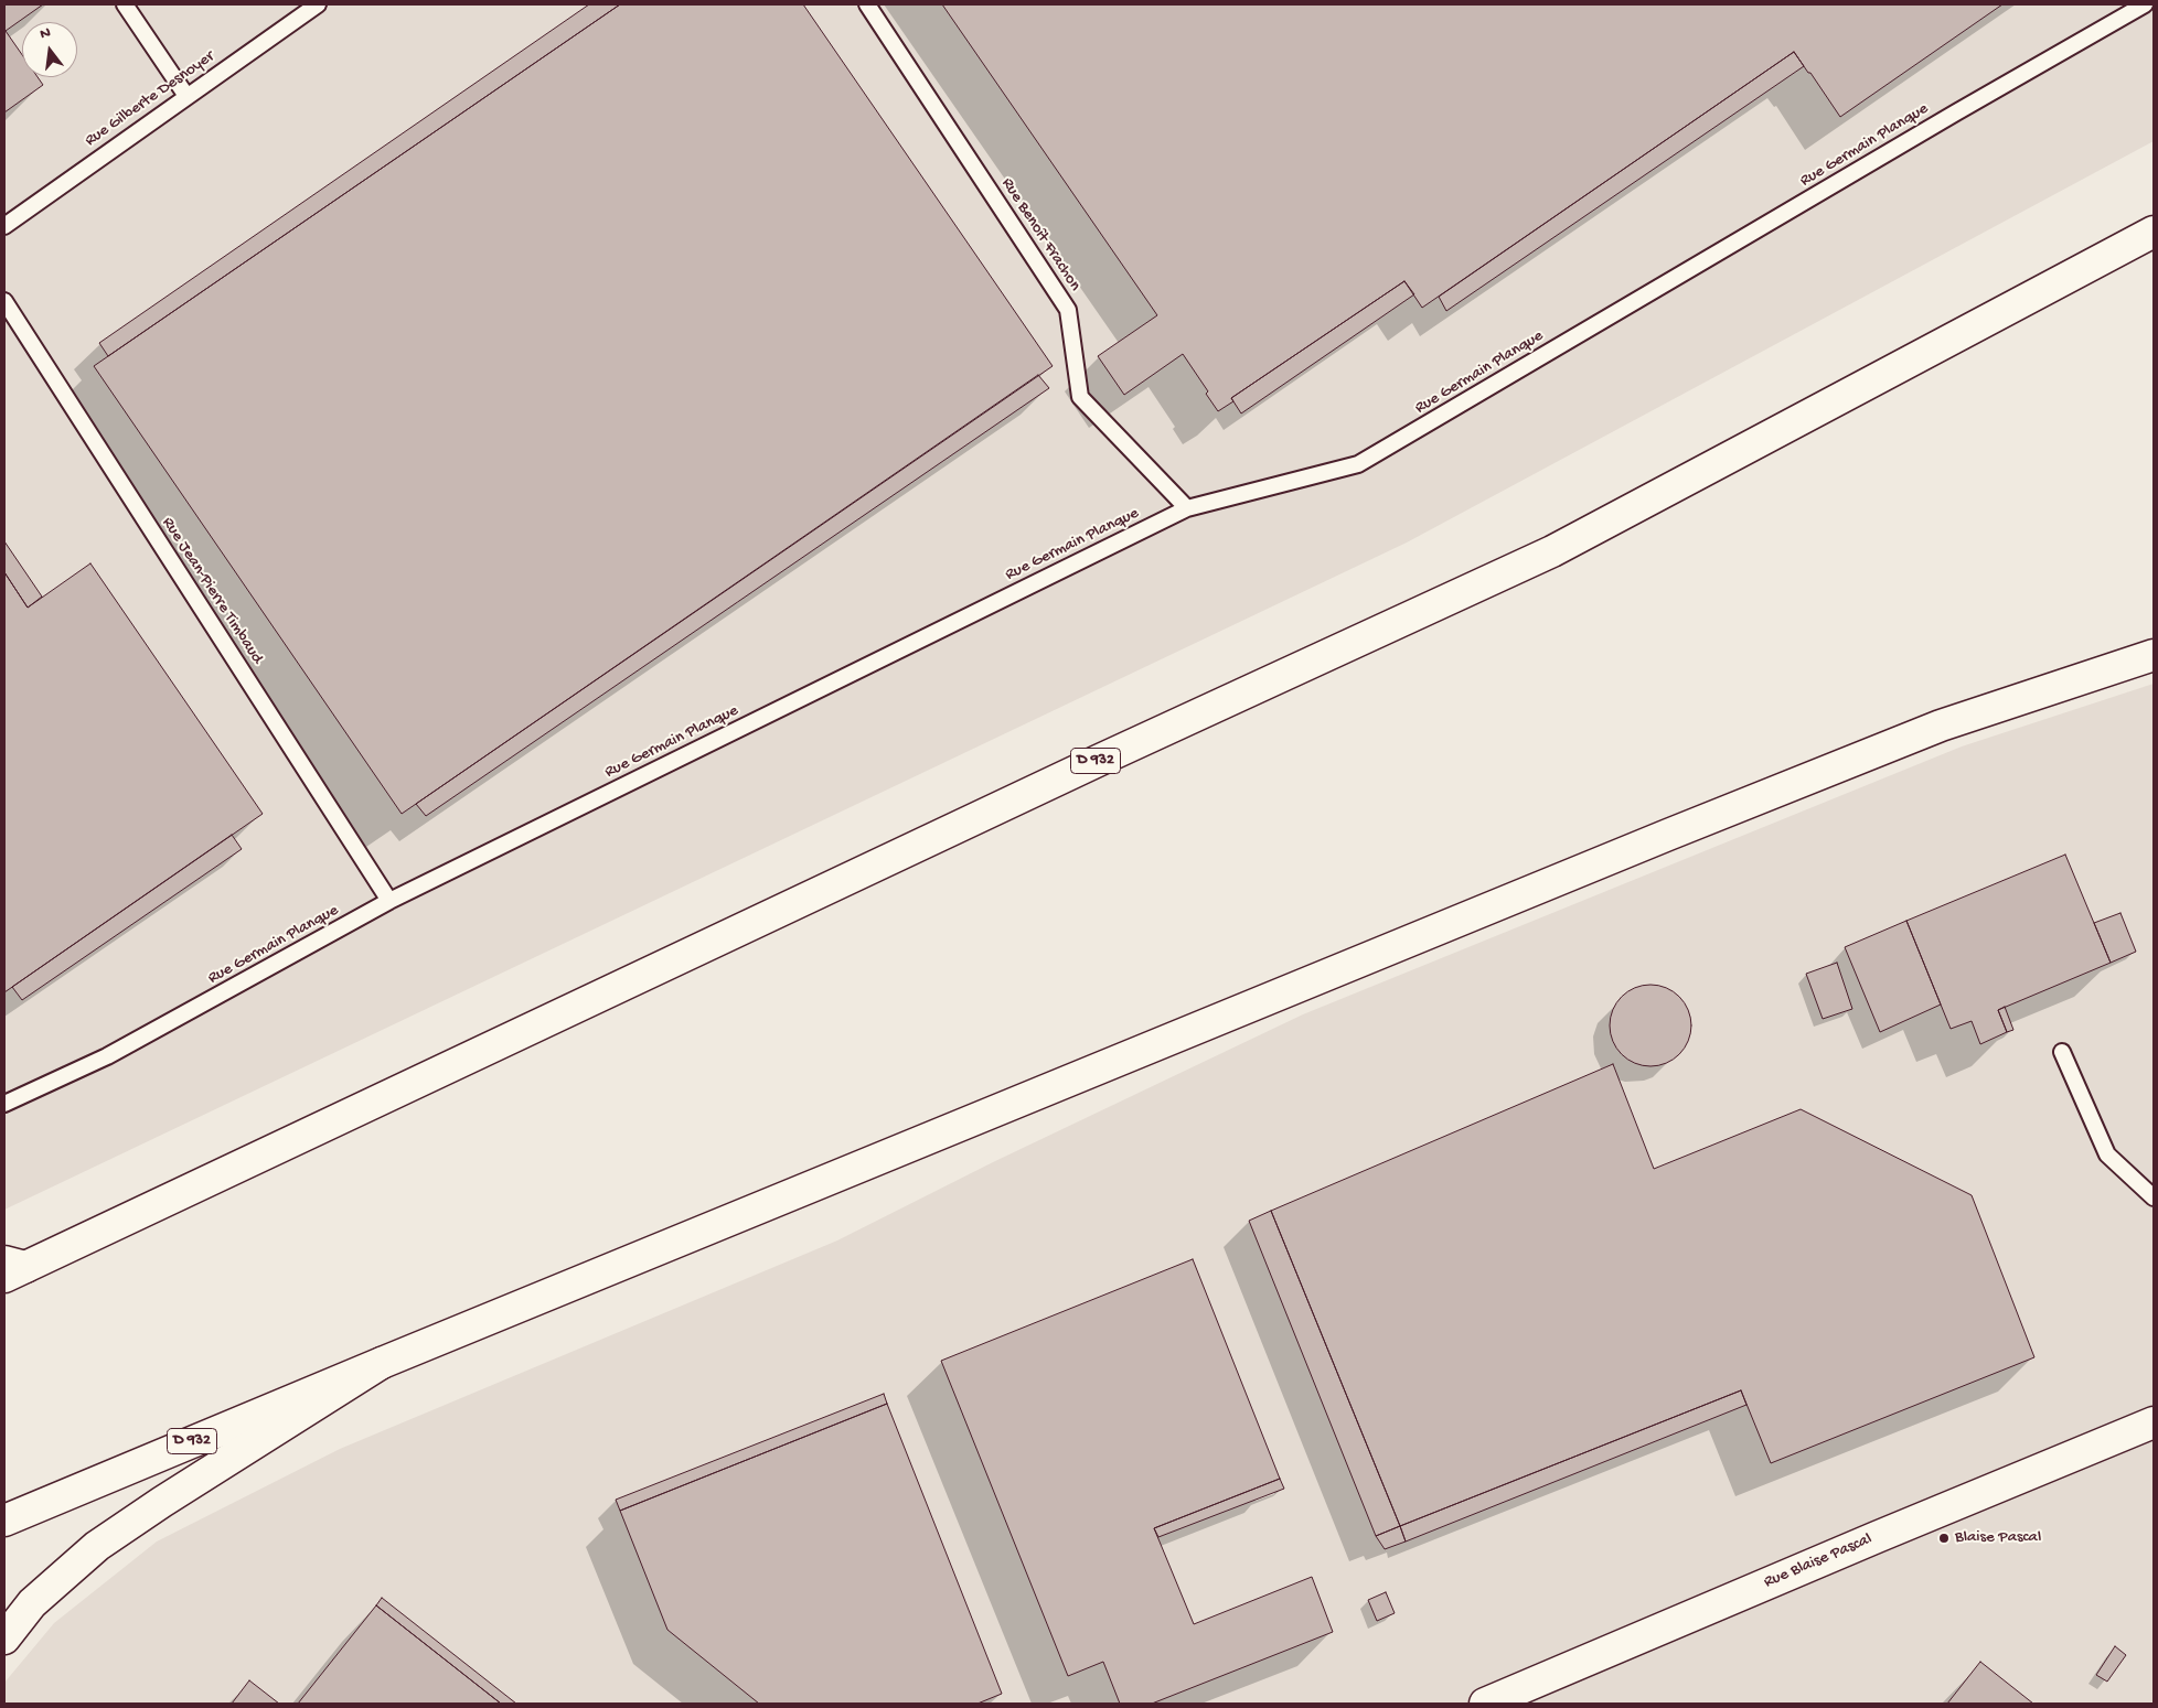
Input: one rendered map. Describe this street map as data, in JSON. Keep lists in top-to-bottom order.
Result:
{
  "streets": {
    "main road": ["D 932", "Rue Blaise Pascal"],
    "lane": [
      "Rue Gilberte Desnoyer",
      "Rue Germain Planque",
      "Rue Benoît Frachon",
      "Rue Jean-Pierre Timbaud"
    ]
  },
  "crossings": [
    ["Rue Germain Planque", "Rue Benoît Frachon"],
    ["Rue Germain Planque", "Rue Jean-Pierre Timbaud"]
  ],
  "places": ["Blaise Pascal"],
  "north": "top"
}
